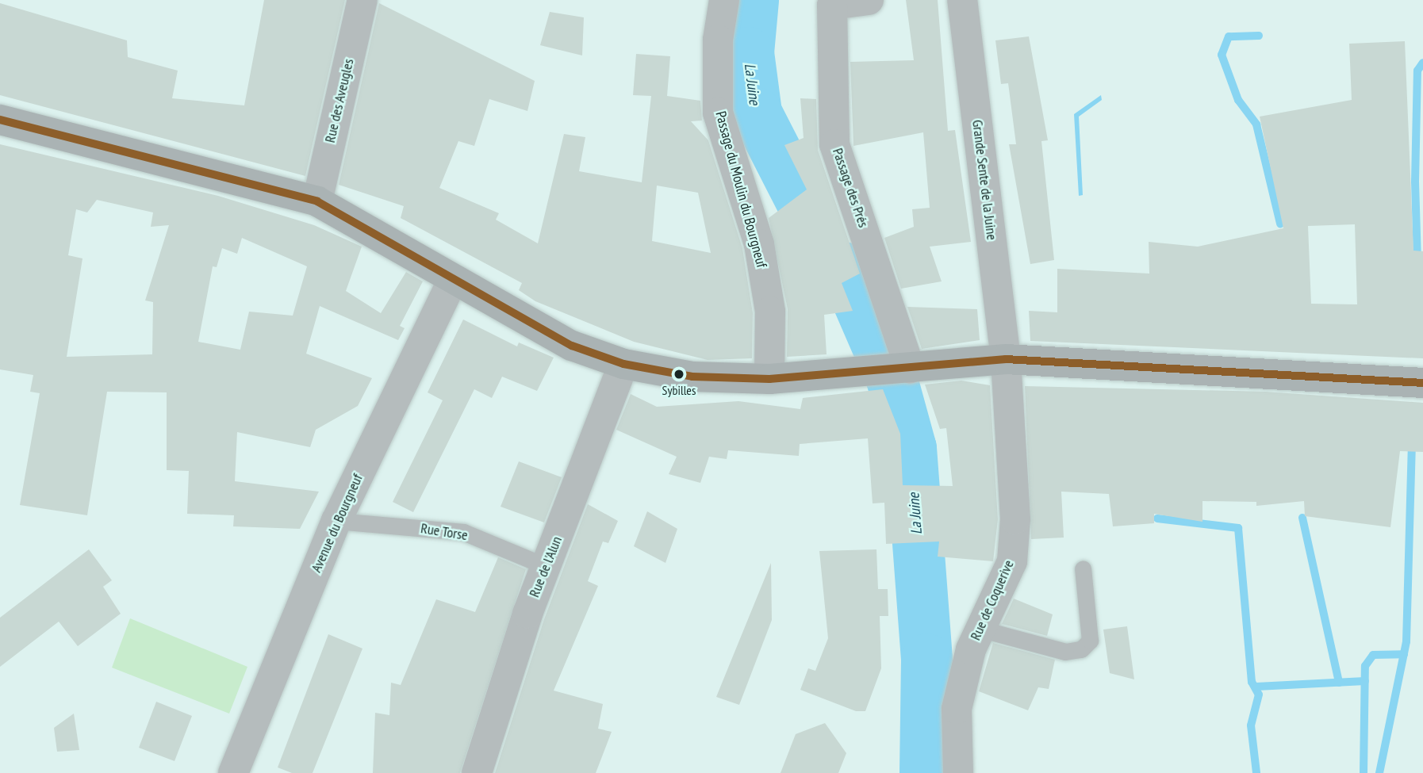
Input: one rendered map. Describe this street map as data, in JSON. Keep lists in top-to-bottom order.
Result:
{
  "streets": {
    "street": [
      "Rue des Aveugles",
      "Grande Sente de la Juine",
      "Passage des Prés",
      "Passage du Moulin du Bourgneuf",
      "Avenue du Bourgneuf",
      "Rue de l'Alun",
      "Rue de Coquerive"
    ],
    "lane": ["Rue Torse"]
  },
  "crossings": [
    ["Grande Sente de la Juine", "Rue de Coquerive"],
    ["Avenue du Bourgneuf", "Rue Torse"],
    ["Rue Torse", "Rue de l'Alun"]
  ],
  "water": ["La Juine"],
  "places": ["Sybilles"]
}
